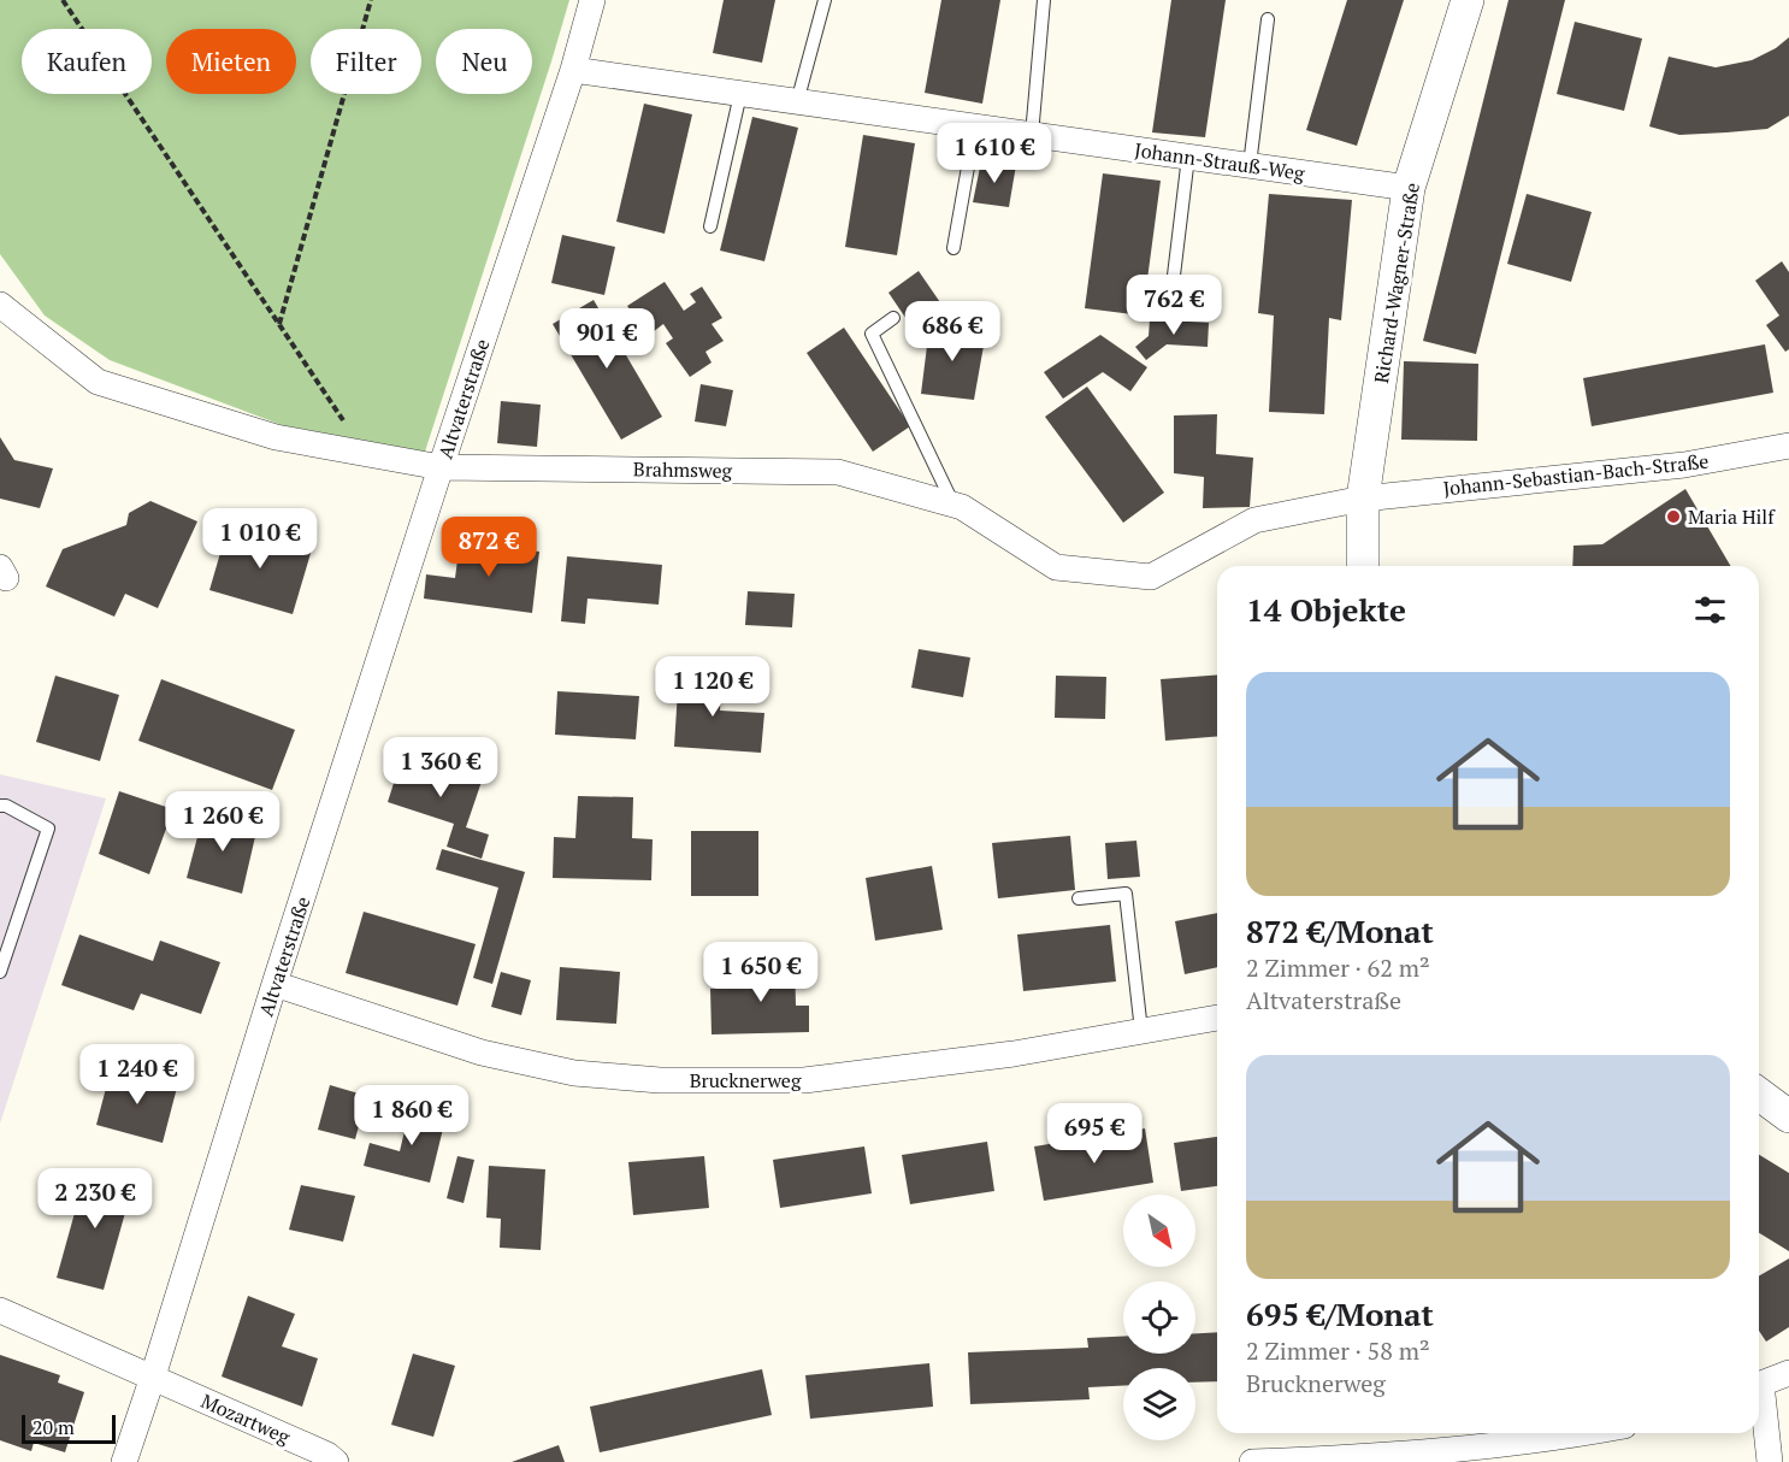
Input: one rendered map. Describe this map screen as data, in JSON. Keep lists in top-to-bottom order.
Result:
{
  "streets": {
    "street": [
      "Johann-Strauß-Weg",
      "Richard-Wagner-Straße",
      "Altvaterstraße",
      "Brahmsweg",
      "Johann-Sebastian-Bach-Straße",
      "Brucknerweg",
      "Mozartweg"
    ]
  },
  "crossings": [
    ["Johann-Strauß-Weg", "Richard-Wagner-Straße"],
    ["Johann-Strauß-Weg", "Altvaterstraße"],
    ["Richard-Wagner-Straße", "Brahmsweg"],
    ["Richard-Wagner-Straße", "Johann-Sebastian-Bach-Straße"],
    ["Altvaterstraße", "Brahmsweg"],
    ["Altvaterstraße", "Brucknerweg"],
    ["Altvaterstraße", "Mozartweg"],
    ["Brahmsweg", "Johann-Sebastian-Bach-Straße"]
  ],
  "places": ["Maria Hilf"],
  "scale_bar": "20 m",
  "north": "bottom right",
  "page": {
    "chip": [
      "Kaufen",
      "Mieten",
      "Filter",
      "Neu"
    ],
    "price": [
      "1 610 €",
      "762 €",
      "686 €",
      "901 €",
      "1 010 €",
      "872 €",
      "1 120 €",
      "1 360 €",
      "1 260 €",
      "1 650 €",
      "1 240 €",
      "1 860 €",
      "695 €",
      "2 230 €"
    ],
    "heading": "14 Objekte",
    "list": [
      {
        "name": "872 €/Monat",
        "note": "2 Zimmer · 62 m² · Altvaterstraße"
      },
      {
        "name": "695 €/Monat",
        "note": "2 Zimmer · 58 m² · Brucknerweg"
      }
    ],
    "scale": "20 m"
  }
}
